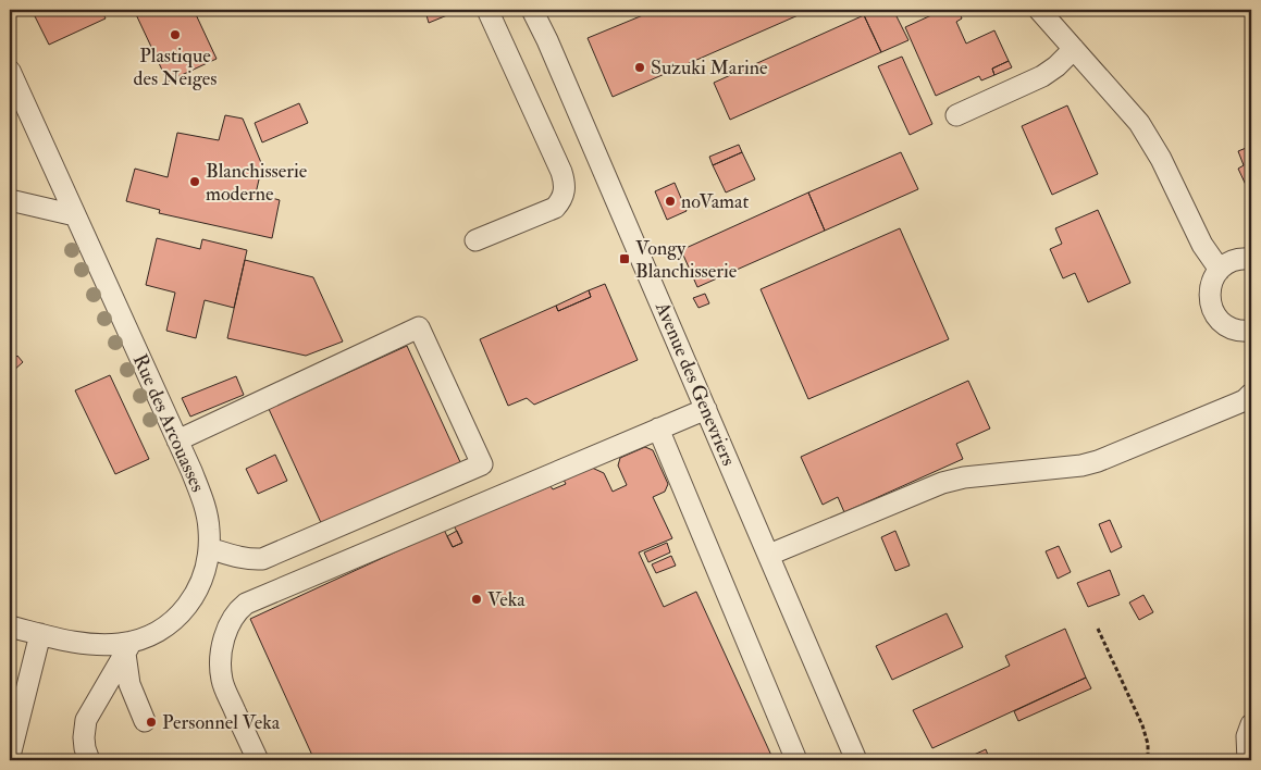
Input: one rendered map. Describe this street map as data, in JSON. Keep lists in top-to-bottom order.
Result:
{
  "streets": {
    "street": ["Avenue des Genevriers", "Rue des Arcouasses"]
  },
  "places": {
    "other": [
      "Plastique des Neiges",
      "Suzuki Marine",
      "Blanchisserie moderne",
      "noVamat",
      "Veka",
      "Personnel Veka"
    ],
    "transit": ["Vongy Blanchisserie"]
  }
}
